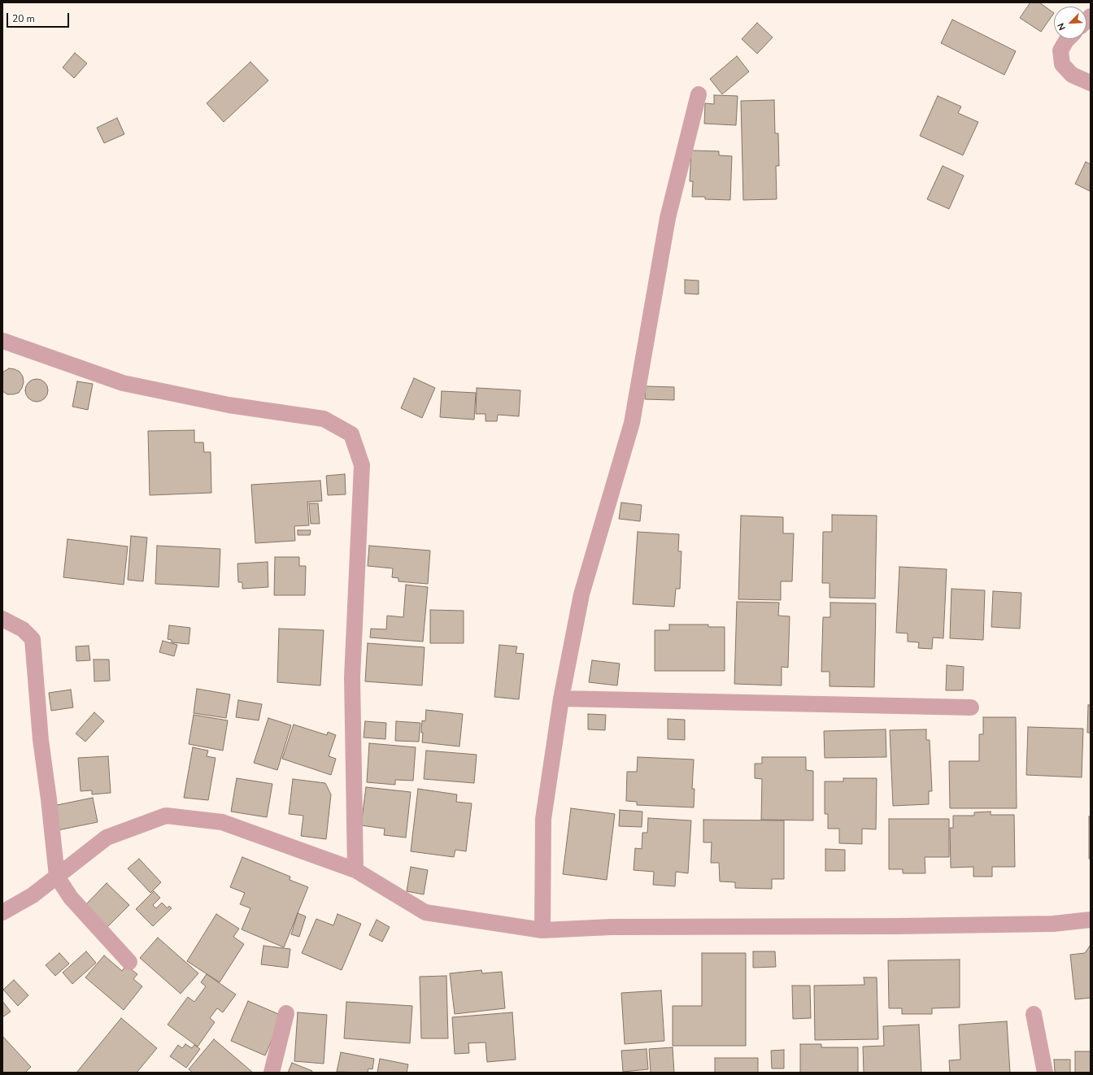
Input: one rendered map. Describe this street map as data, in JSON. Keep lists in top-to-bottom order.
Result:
{
  "scale_bar": "20 m",
  "north": "bottom left"
}
